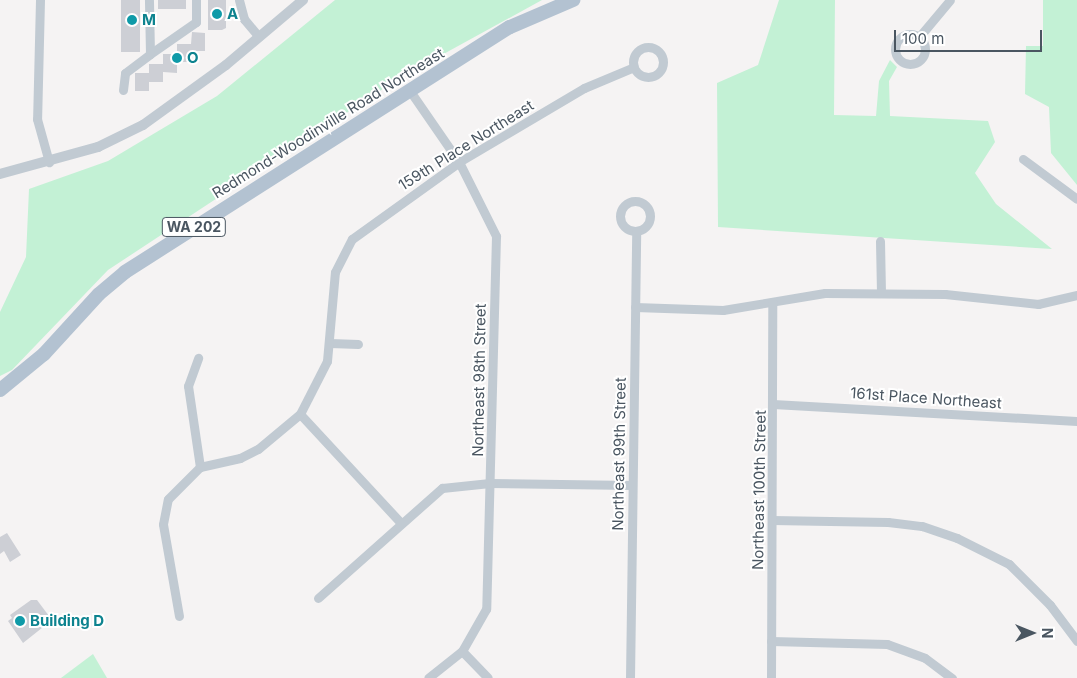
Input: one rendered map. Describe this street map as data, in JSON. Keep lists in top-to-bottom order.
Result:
{
  "streets": {
    "main road": ["Redmond-Woodinville Road Northeast", "WA 202"],
    "street": [
      "159th Place Northeast",
      "Northeast 98th Street",
      "161st Place Northeast",
      "Northeast 99th Street",
      "Northeast 100th Street"
    ]
  },
  "crossings": [
    ["Redmond-Woodinville Road Northeast", "Northeast 98th Street"],
    ["159th Place Northeast", "Northeast 98th Street"],
    ["161st Place Northeast", "Northeast 100th Street"]
  ],
  "places": [
    "A",
    "M",
    "O",
    "Building D"
  ],
  "scale_bar": "100 m",
  "north": "right"
}
